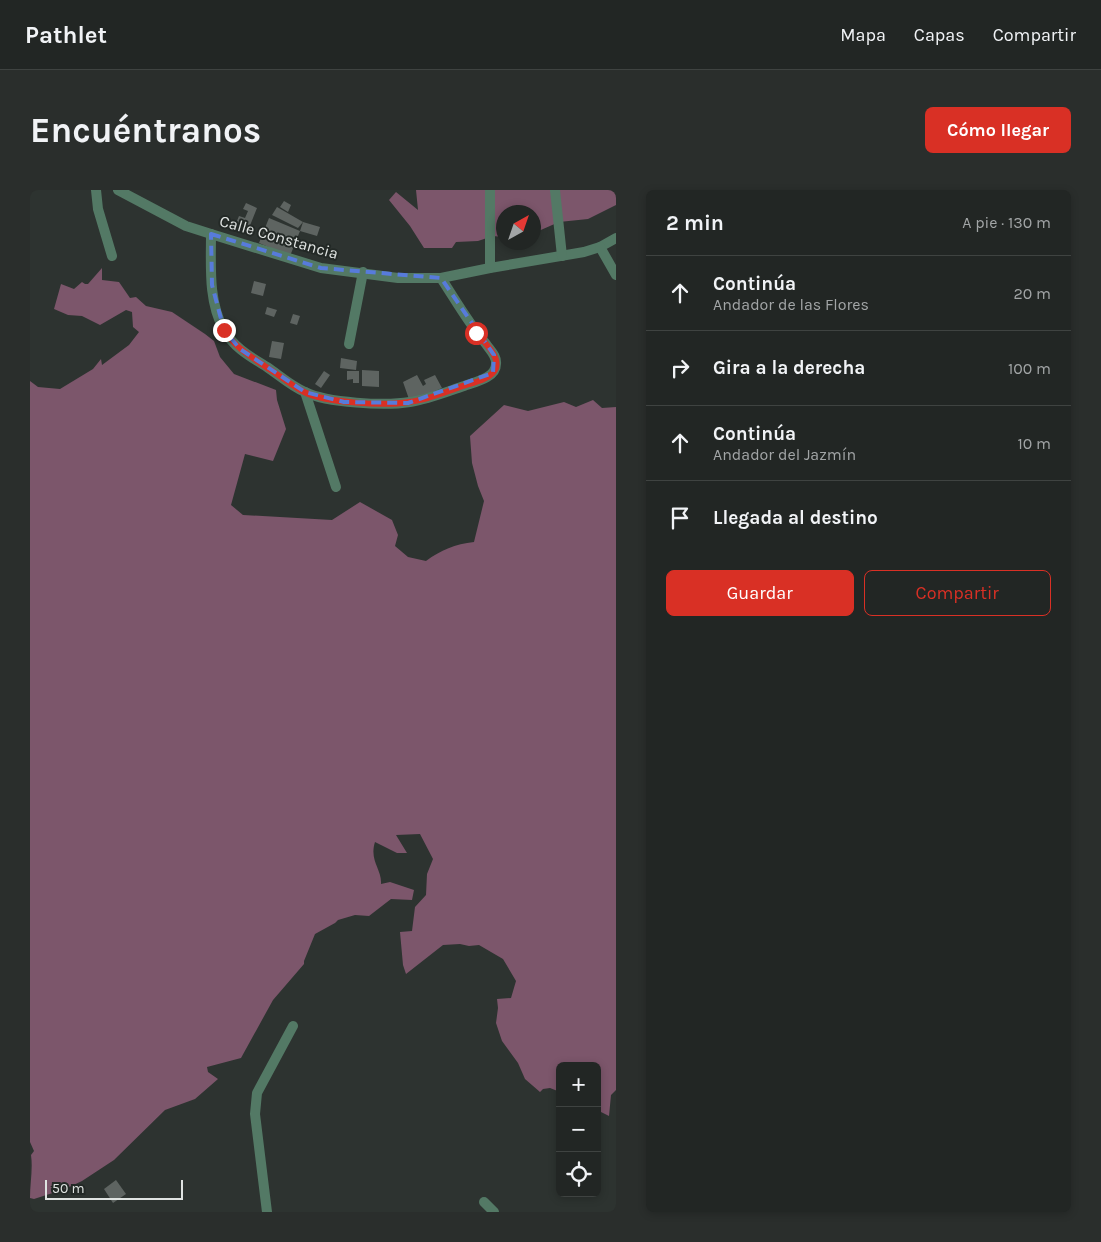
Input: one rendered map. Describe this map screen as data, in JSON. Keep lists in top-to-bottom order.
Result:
{
  "streets": {
    "street": ["Calle Constancia"]
  },
  "scale_bar": "50 m",
  "north": "top right",
  "page": {
    "header": "Pathlet",
    "nav": ["Mapa", "Capas", "Compartir"],
    "buttons": [
      "Cómo llegar",
      ["Guardar", "Compartir"]
    ],
    "title": "Encuéntranos",
    "heading": ["2 min", "A pie · 130 m"],
    "list": [
      ["Continúa", "Andador de las Flores", "20 m"],
      ["Gira a la derecha", "100 m"],
      ["Continúa", "Andador del Jazmín", "10 m"],
      "Llegada al destino"
    ],
    "map_buttons": ["+", "−"],
    "scale": "50 m"
  }
}
